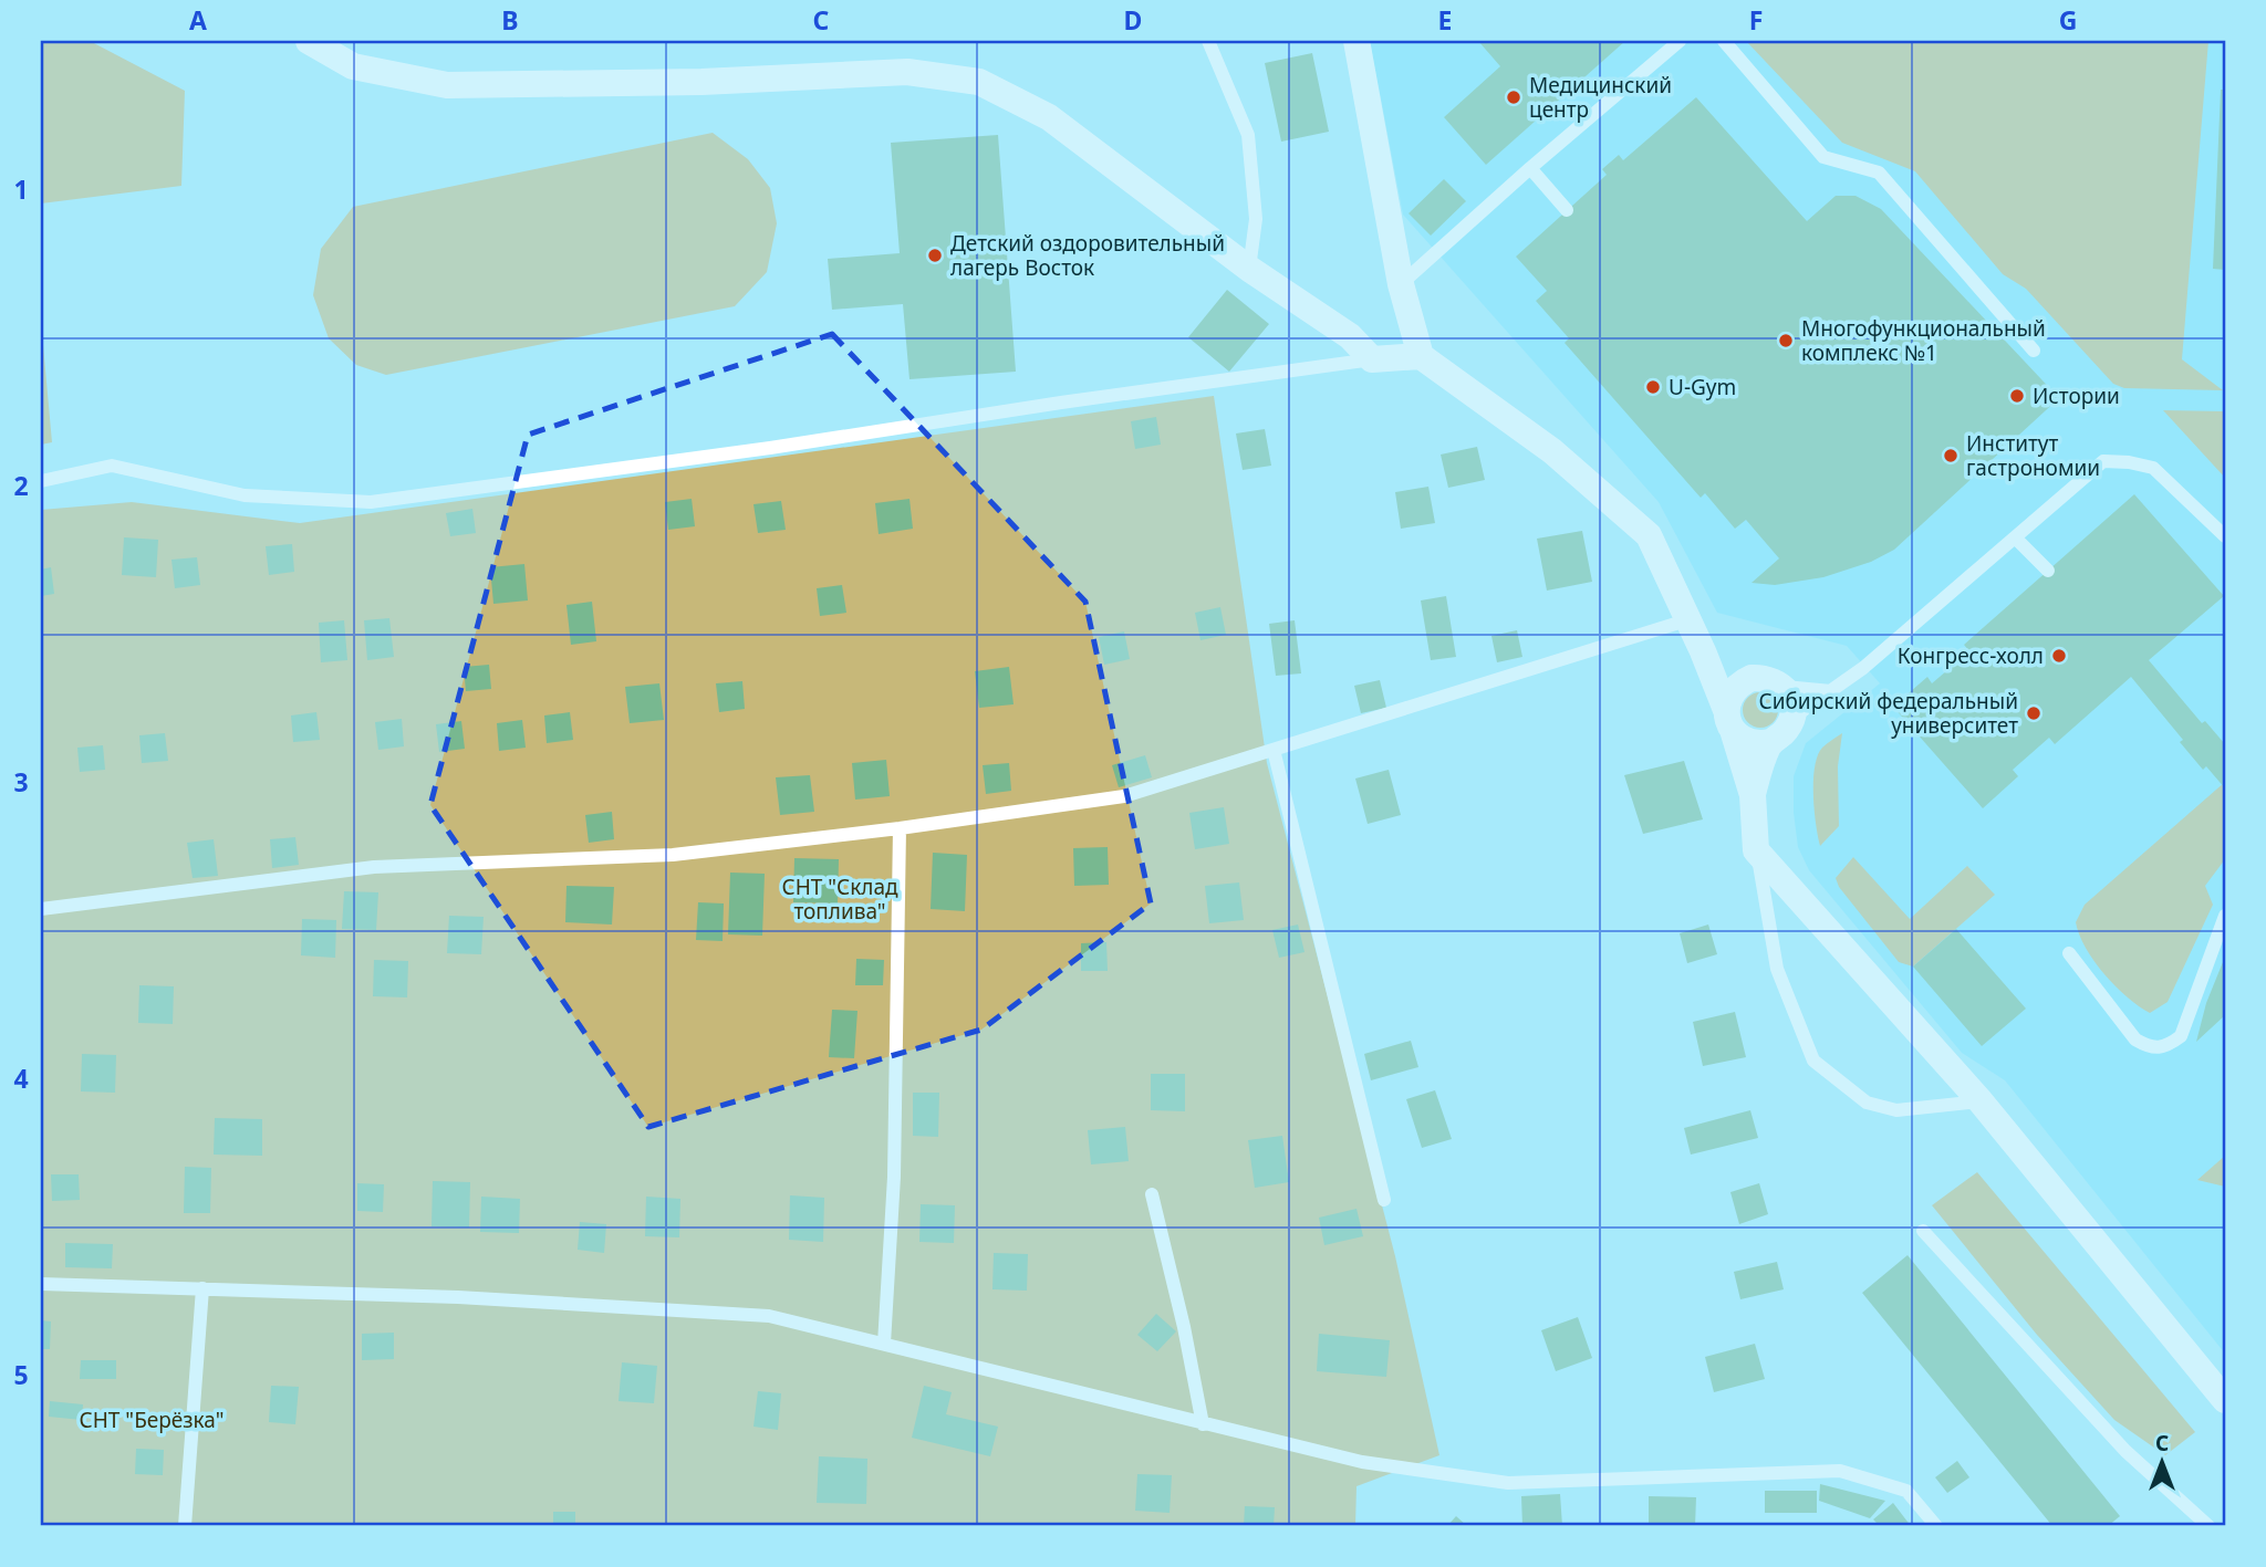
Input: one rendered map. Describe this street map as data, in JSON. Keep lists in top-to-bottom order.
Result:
{
  "parks": ["СНТ \"Склад топлива\"", "СНТ \"Берёзка\""],
  "places": [
    "Медицинский центр",
    "Детский оздоровительный лагерь Восток",
    "Многофункциональный комплекс №1",
    "U-Gym",
    "Истории",
    "Институт гастрономии",
    "Конгресс-холл",
    "Сибирский федеральный университет"
  ],
  "north": "top",
  "grid": {
    "columns": [
      "A",
      "B",
      "C",
      "D",
      "E",
      "F",
      "G"
    ],
    "rows": [
      "1",
      "2",
      "3",
      "4",
      "5"
    ]
  }
}
